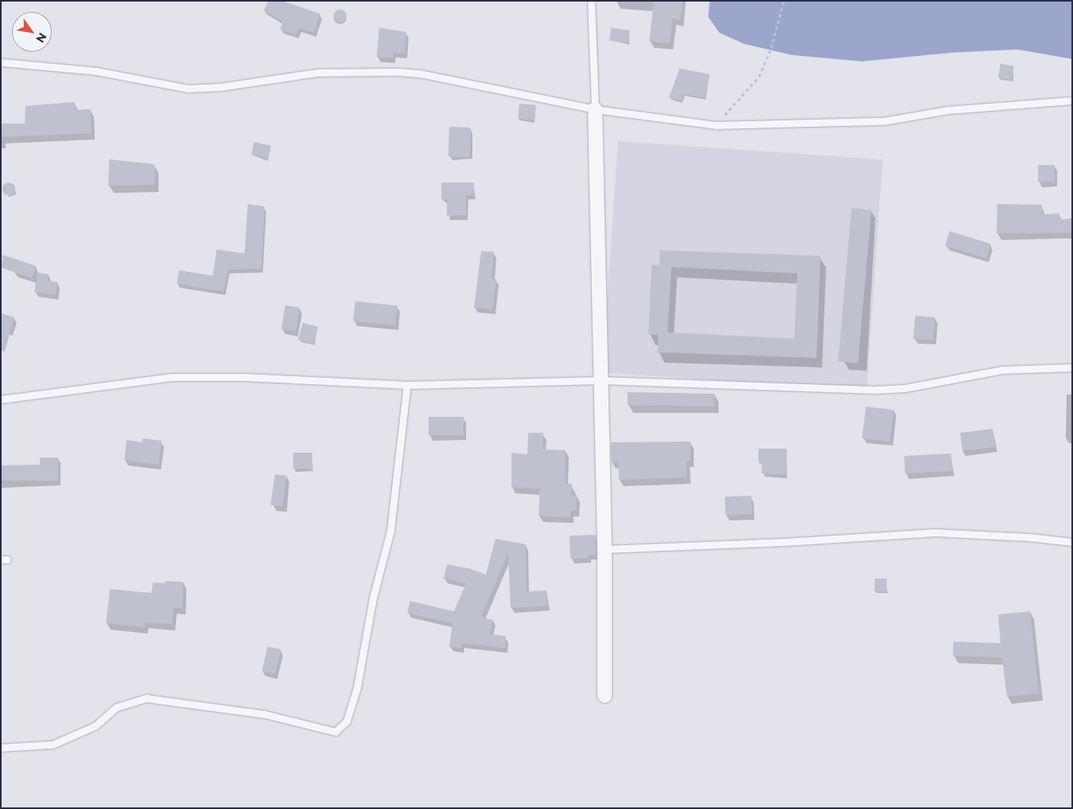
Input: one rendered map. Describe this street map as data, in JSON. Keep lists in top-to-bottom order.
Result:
{
  "north": "bottom right"
}
